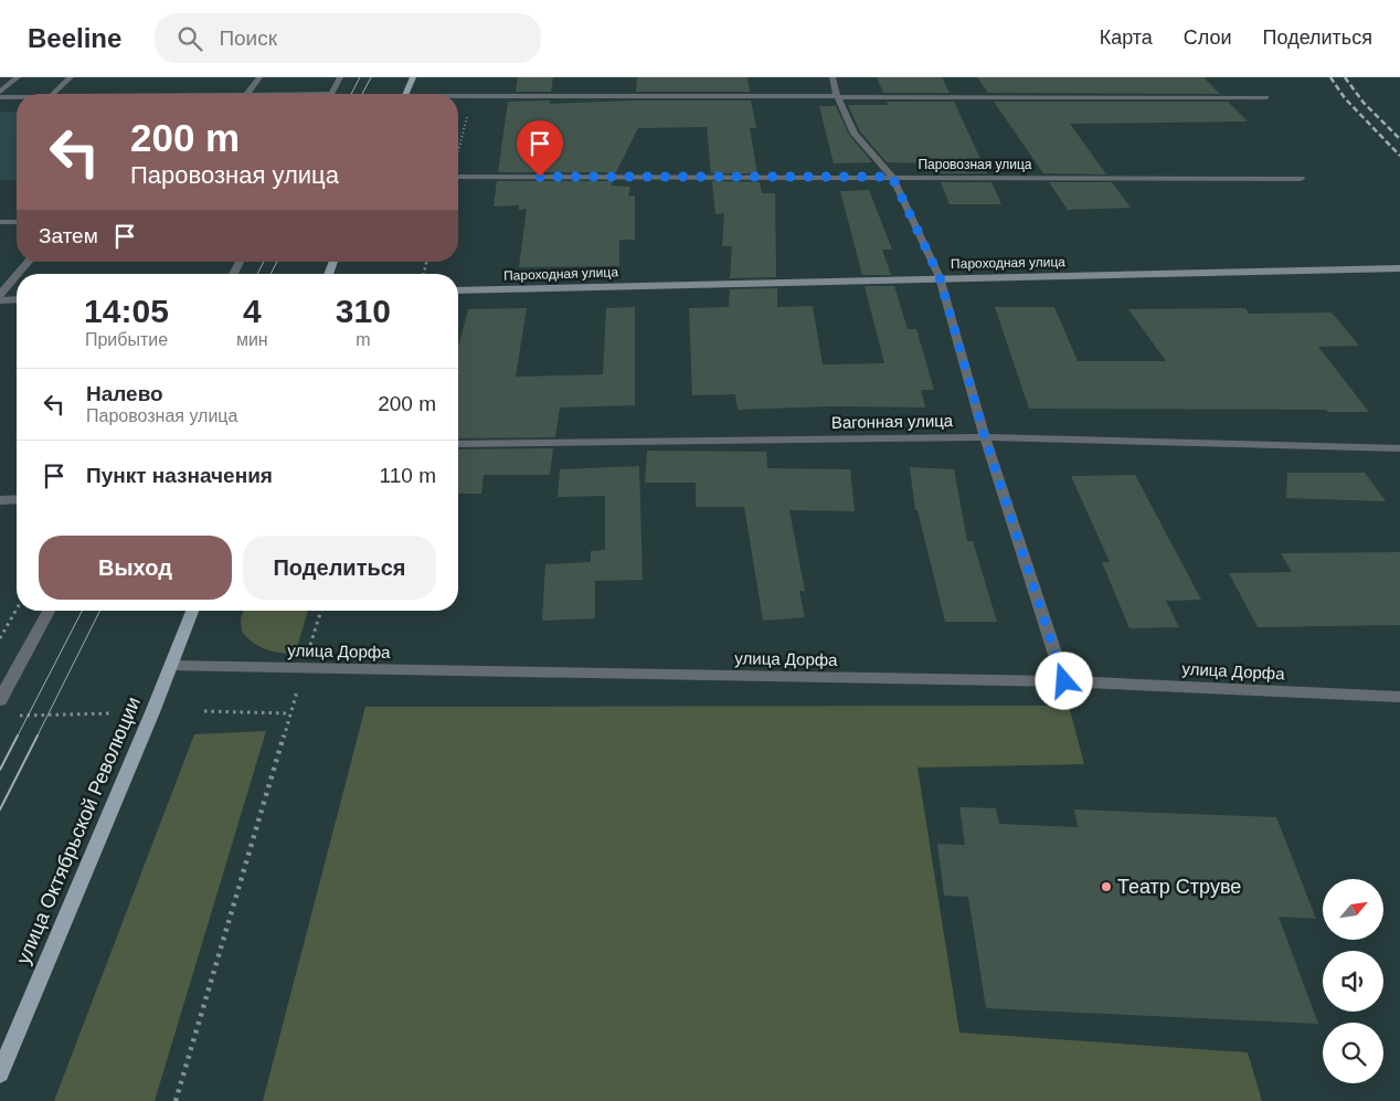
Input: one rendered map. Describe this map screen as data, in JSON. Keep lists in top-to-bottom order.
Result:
{
  "streets": {
    "main road": ["Пароходная улица", "улица Октябрьской Революции"],
    "street": ["Паровозная улица", "Вагонная улица", "улица Дорфа"]
  },
  "crossings": [
    ["улица Дорфа", "улица Октябрьской Революции"]
  ],
  "places": ["Театр Струве"],
  "north": "top right",
  "page": {
    "header": "Beeline",
    "search": "Поиск",
    "nav": ["Карта", "Слои", "Поделиться"],
    "turn": ["200 m", "Паровозная улица"],
    "then": "Затем",
    "eta": [
      "14:05",
      "Прибытие",
      "4",
      "мин",
      "310",
      "m"
    ],
    "list": [
      {
        "name": "Налево",
        "note": "Паровозная улица",
        "value": "200 m"
      },
      {
        "name": "Пункт назначения",
        "value": "110 m"
      }
    ],
    "buttons": ["Выход", "Поделиться"]
  }
}
